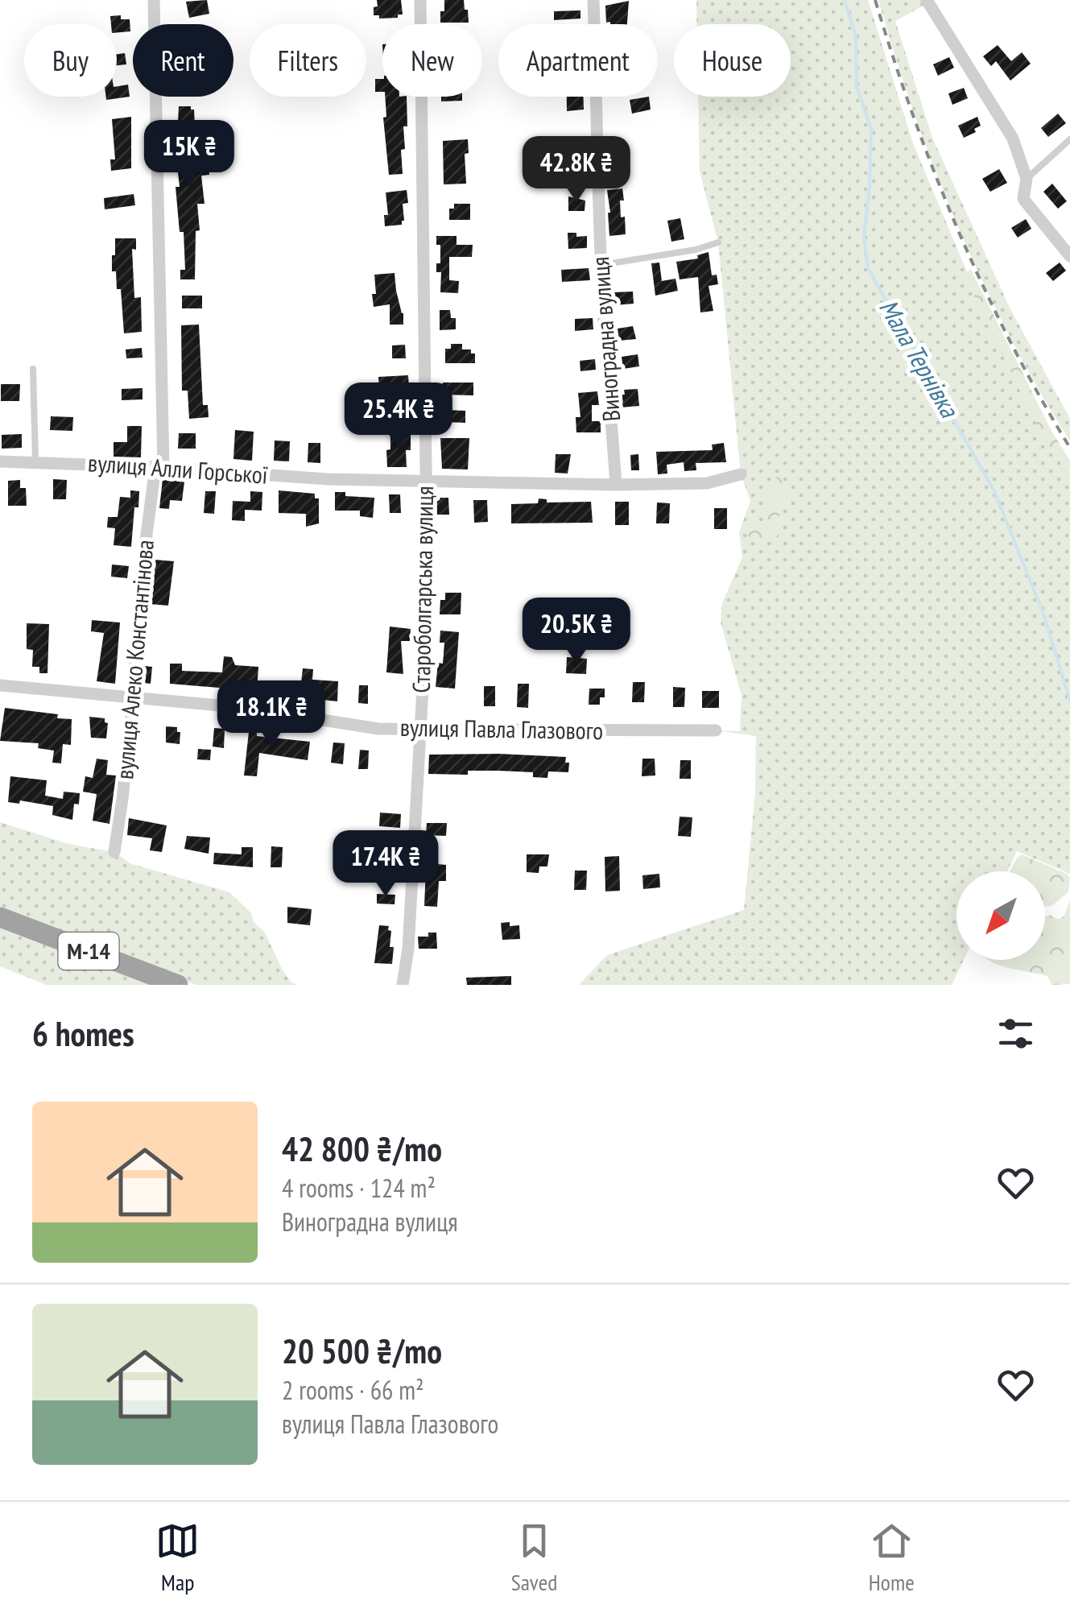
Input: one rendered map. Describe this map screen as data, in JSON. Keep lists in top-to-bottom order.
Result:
{
  "streets": {
    "highway": ["М-14"],
    "street": [
      "Виноградна вулиця",
      "вулиця Алли Горської",
      "Староболгарська вулиця",
      "вулиця Алеко Константінова",
      "вулиця Павла Глазового"
    ]
  },
  "crossings": [
    ["Виноградна вулиця", "вулиця Алли Горської"],
    ["вулиця Алли Горської", "Староболгарська вулиця"],
    ["вулиця Алли Горської", "вулиця Алеко Константінова"],
    ["Староболгарська вулиця", "вулиця Павла Глазового"],
    ["вулиця Алеко Константінова", "вулиця Павла Глазового"]
  ],
  "water": ["Мала Тернівка"],
  "north": "bottom left",
  "page": {
    "chip": [
      "Buy",
      "Rent",
      "Filters",
      "New",
      "Apartment",
      "House"
    ],
    "price": [
      "15K ₴",
      "42.8K ₴",
      "25.4K ₴",
      "20.5K ₴",
      "18.1K ₴",
      "17.4K ₴"
    ],
    "heading": "6 homes",
    "list": [
      {
        "name": "42 800 ₴/mo",
        "note": "4 rooms · 124 m² · Виноградна вулиця"
      },
      {
        "name": "20 500 ₴/mo",
        "note": "2 rooms · 66 m² · вулиця Павла Глазового"
      }
    ],
    "tabs": ["Map", "Saved", "Home"]
  }
}
